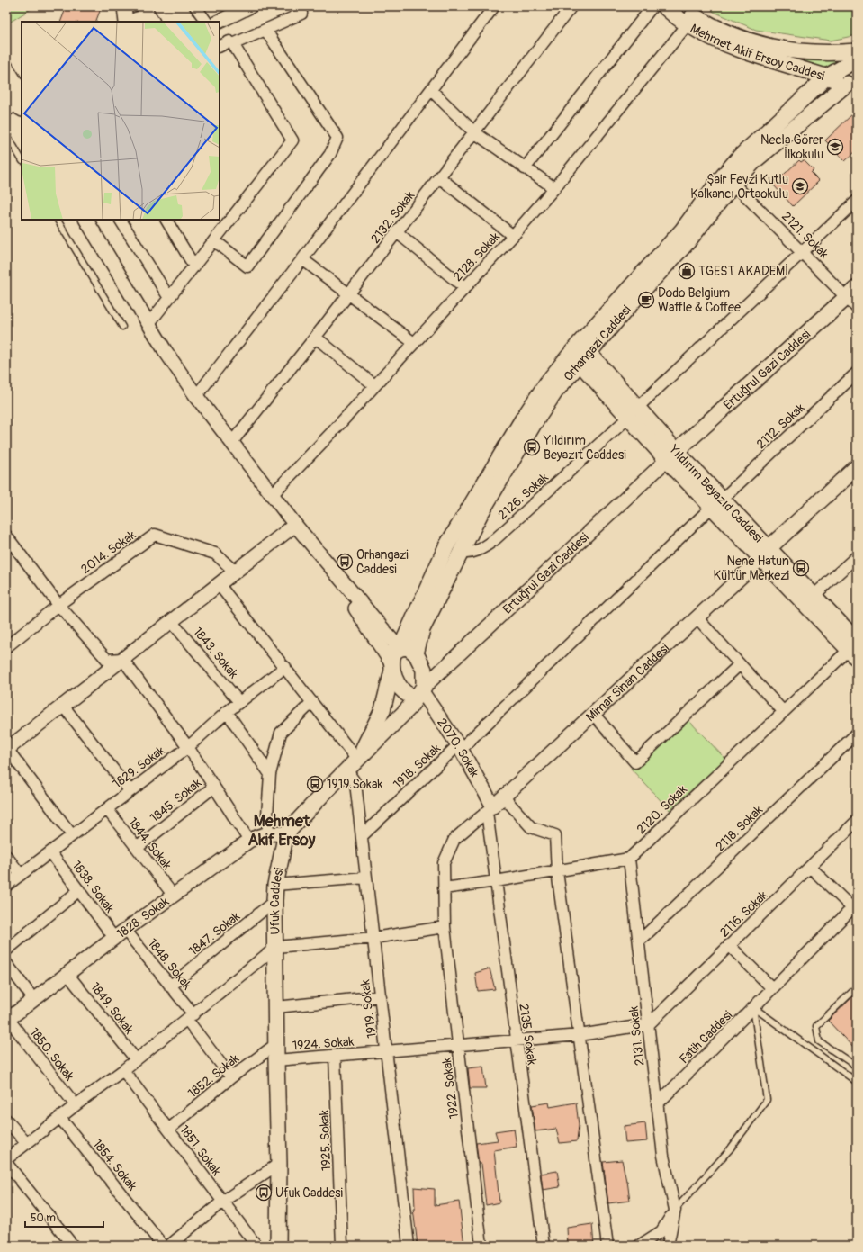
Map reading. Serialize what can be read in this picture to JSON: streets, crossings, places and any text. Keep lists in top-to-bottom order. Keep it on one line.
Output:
{"streets":{"main road":["Mehmet Akif Ersoy Caddesi","Orhangazi Caddesi","Ertuğrul Gazi Caddesi","Yıldırım Beyazıd Caddesi","Mimar Sinan Caddesi","Ufuk Caddesi"],"street":["2132. Sokak","2121. Sokak","2128. Sokak","2112. Sokak","2126. Sokak","2014. Sokak","1843. Sokak","2070. Sokak","1918. Sokak","1829. Sokak","1845. Sokak","2120. Sokak","2118. Sokak","1844. Sokak","1838. Sokak","2116. Sokak","1828. Sokak","1847. Sokak","1848. Sokak","1849. Sokak","1919. Sokak","2135. Sokak","2131. Sokak","Fatih Caddesi","1924. Sokak","1850. Sokak","1852. Sokak","1922. Sokak","1925. Sokak","1851. Sokak","1854. Sokak"]},"crossings":[["Mehmet Akif Ersoy Caddesi","2128. Sokak"],["Mehmet Akif Ersoy Caddesi","Orhangazi Caddesi"],["2121. Sokak","Orhangazi Caddesi"],["2121. Sokak","Ertuğrul Gazi Caddesi"],["2121. Sokak","2126. Sokak"],["Orhangazi Caddesi","Ertuğrul Gazi Caddesi"],["Orhangazi Caddesi","Yıldırım Beyazıd Caddesi"],["Orhangazi Caddesi","2126. Sokak"],["Orhangazi Caddesi","2070. Sokak"],["Ertuğrul Gazi Caddesi","Yıldırım Beyazıd Caddesi"],["Ertuğrul Gazi Caddesi","2070. Sokak"],["2112. Sokak","Yıldırım Beyazıd Caddesi"],["2112. Sokak","2070. Sokak"],["2112. Sokak","1918. Sokak"],["Yıldırım Beyazıd Caddesi","2126. Sokak"],["Yıldırım Beyazıd Caddesi","Mimar Sinan Caddesi"],["Yıldırım Beyazıd Caddesi","2120. Sokak"],["1843. Sokak","1829. Sokak"],["Mimar Sinan Caddesi","2070. Sokak"],["Mimar Sinan Caddesi","2135. Sokak"],["Mimar Sinan Caddesi","1922. Sokak"],["2070. Sokak","1918. Sokak"],["2070. Sokak","2135. Sokak"],["2070. Sokak","1922. Sokak"],["1918. Sokak","1919. Sokak"],["1829. Sokak","1844. Sokak"],["1829. Sokak","1838. Sokak"],["1845. Sokak","1844. Sokak"],["2120. Sokak","2131. Sokak"],["2118. Sokak","2131. Sokak"],["1844. Sokak","1828. Sokak"],["1838. Sokak","1828. Sokak"],["1838. Sokak","1848. Sokak"],["Ufuk Caddesi","1828. Sokak"],["Ufuk Caddesi","1847. Sokak"],["Ufuk Caddesi","1924. Sokak"],["Ufuk Caddesi","1852. Sokak"],["2116. Sokak","2131. Sokak"],["2116. Sokak","1924. Sokak"],["1828. Sokak","1848. Sokak"],["1828. Sokak","1849. Sokak"],["1828. Sokak","1850. Sokak"],["1847. Sokak","1848. Sokak"],["1848. Sokak","1852. Sokak"],["1919. Sokak","1924. Sokak"],["2135. Sokak","1924. Sokak"],["2135. Sokak","1922. Sokak"],["2131. Sokak","Fatih Caddesi"],["2131. Sokak","1924. Sokak"],["1924. Sokak","1922. Sokak"],["1924. Sokak","1925. Sokak"],["1852. Sokak","1851. Sokak"]],"districts":["Mehmet Akif Ersoy"],"places":{"school or university":["Necla Görer İlkokulu","Şair Fevzi Kutlu Kalkancı Ortaokulu"],"shop":["TGEST AKADEMİ"],"cafe":["Dodo Belgium Waffle & Coffee"],"bus stop":["Yıldırım Beyazıt Caddesi","Orhangazi Caddesi","Nene Hatun Kültür Merkezi","1919.Sokak","Ufuk Caddesi"]},"scale_bar":"50 m"}
